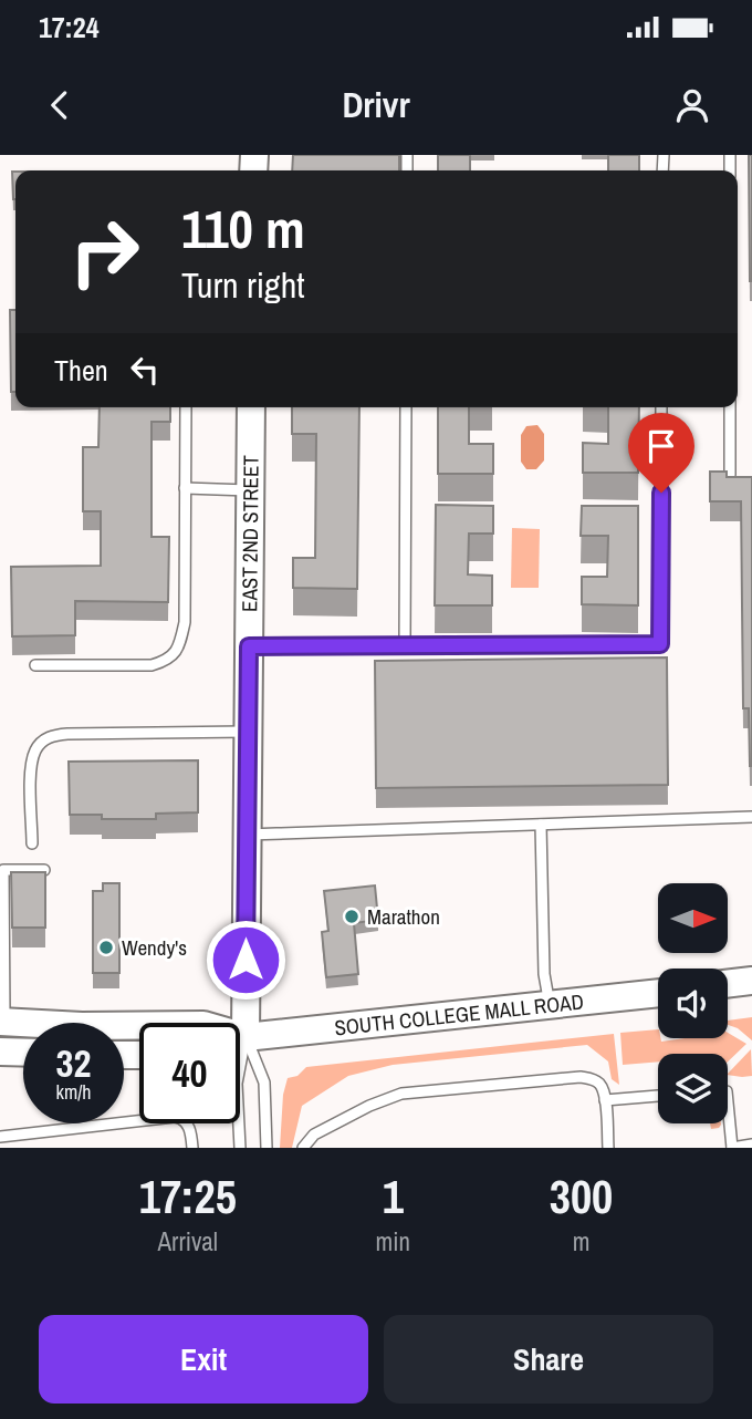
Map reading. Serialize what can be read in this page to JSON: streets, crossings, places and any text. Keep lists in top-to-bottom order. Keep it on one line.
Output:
{"streets":{"main road":["EAST 2ND STREET","SOUTH COLLEGE MALL ROAD"]},"places":["Marathon","Wendy's"],"north":"right","page":{"status":"17:24","header":"Drivr","turn":["110 m","Turn right"],"then":"Then","speed":"32 km/h","limit":"40","eta":["17:25","Arrival","1","min","300","m"],"buttons":["Exit","Share"]}}
